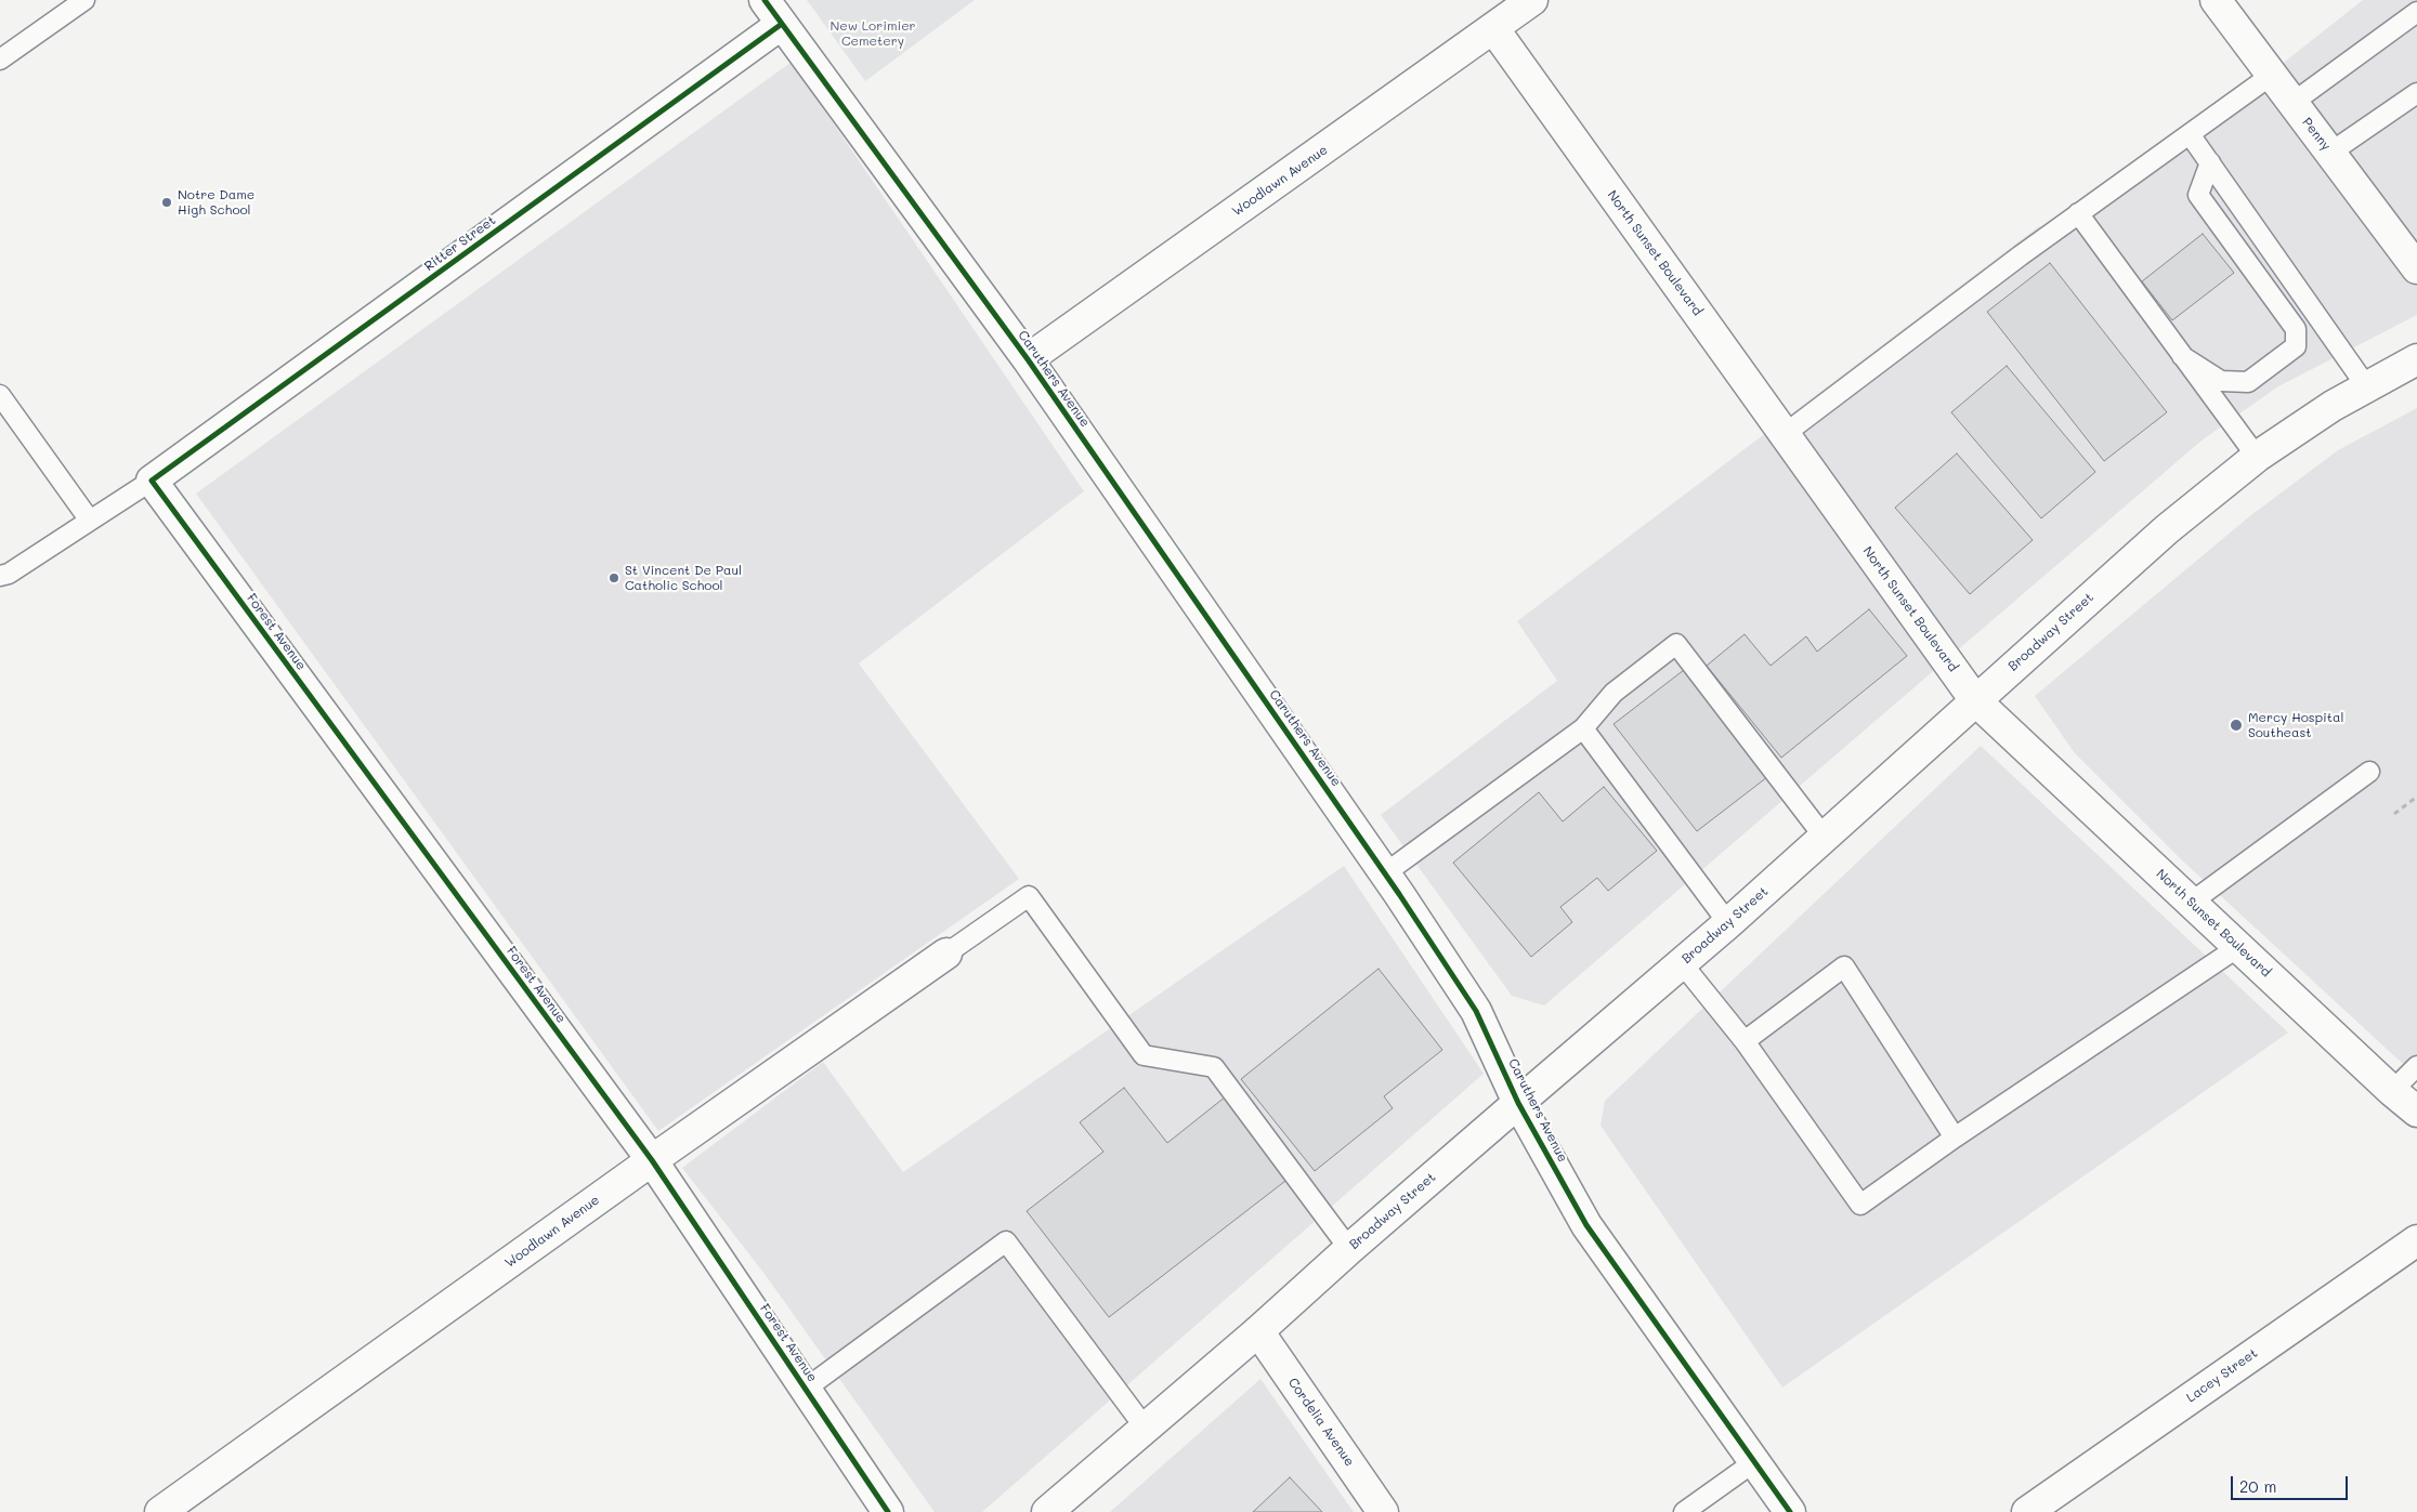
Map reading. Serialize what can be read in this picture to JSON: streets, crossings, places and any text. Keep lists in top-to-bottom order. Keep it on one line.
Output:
{"streets":{"street":["Penny","Woodlawn Avenue","Ritter Street","North Sunset Boulevard","Caruthers Avenue","Forest Avenue","Broadway Street","Lacey Street","Cordelia Avenue"]},"crossings":[["Woodlawn Avenue","North Sunset Boulevard"],["Woodlawn Avenue","Caruthers Avenue"],["Woodlawn Avenue","Forest Avenue"],["Ritter Street","Caruthers Avenue"],["Ritter Street","Forest Avenue"],["North Sunset Boulevard","Broadway Street"],["Caruthers Avenue","Broadway Street"],["Broadway Street","Cordelia Avenue"]],"parks":["New Lorimier Cemetery"],"places":["Notre Dame High School","St Vincent De Paul Catholic School","Mercy Hospital Southeast"],"scale_bar":"20 m"}
